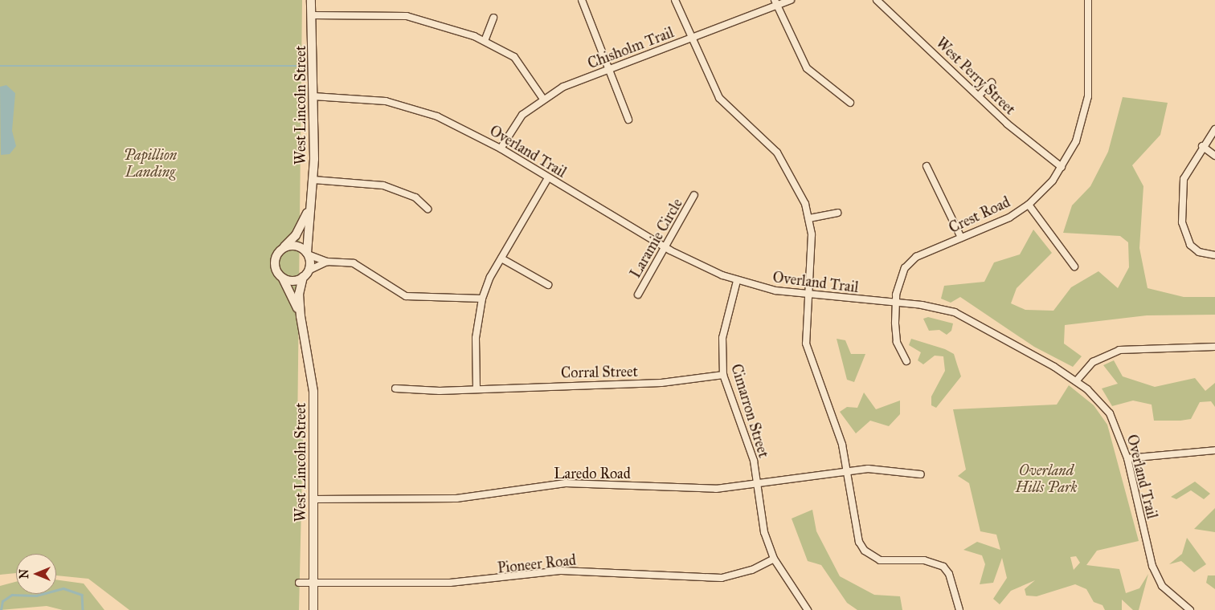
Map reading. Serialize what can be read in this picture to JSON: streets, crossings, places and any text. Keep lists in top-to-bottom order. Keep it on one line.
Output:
{"streets":{"street":["Chisholm Trail","West Perry Street","West Lincoln Street","Overland Trail","Crest Road","Laramie Circle","Corral Street","Cimarron Street","Laredo Road","Pioneer Road"]},"crossings":[["Chisholm Trail","Overland Trail"],["West Perry Street","Crest Road"],["West Lincoln Street","Overland Trail"],["West Lincoln Street","Laredo Road"],["West Lincoln Street","Pioneer Road"],["Overland Trail","Crest Road"],["Overland Trail","Laramie Circle"],["Overland Trail","Cimarron Street"],["Corral Street","Cimarron Street"],["Cimarron Street","Laredo Road"],["Cimarron Street","Pioneer Road"]],"parks":["Papillion Landing","Overland Hills Park"],"north":"left"}
